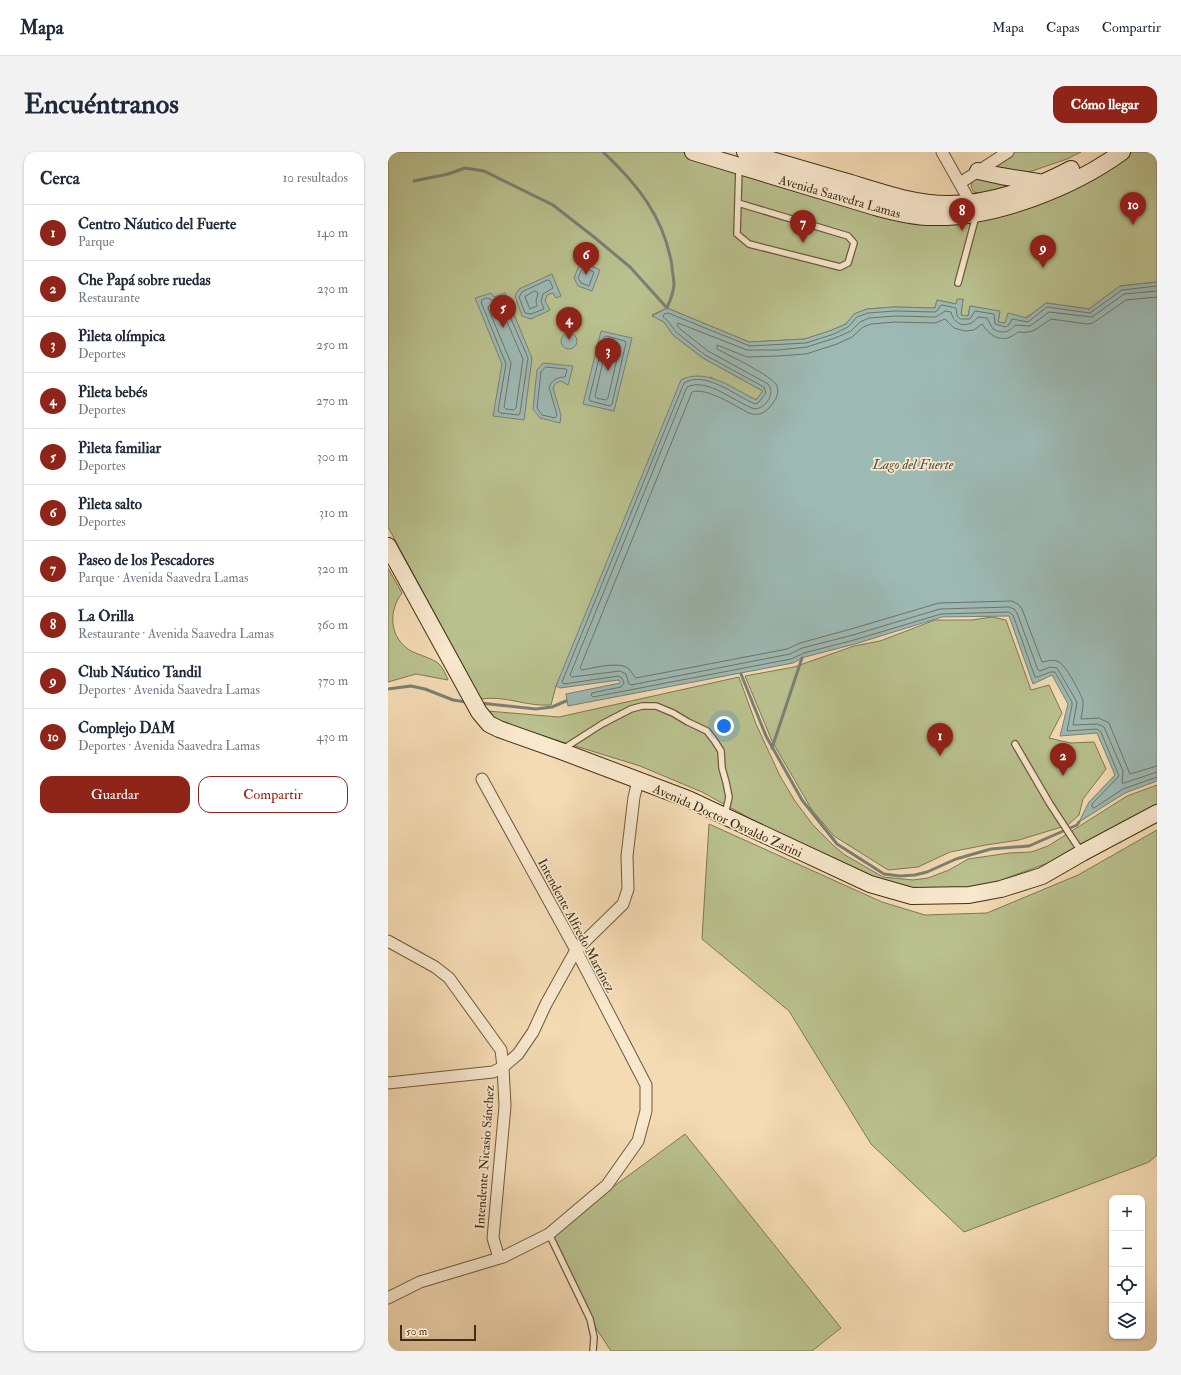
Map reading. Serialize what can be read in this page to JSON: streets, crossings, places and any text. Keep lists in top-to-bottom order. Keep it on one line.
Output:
{"streets":{"main road":["Avenida Saavedra Lamas","Avenida Doctor Osvaldo Zarini"],"street":["Intendente Alfredo Martínez","Intendente Nicasio Sánchez"]},"water":["Lago del Fuerte"],"scale_bar":"50 m","page":{"header":"Mapa","nav":["Mapa","Capas","Compartir"],"buttons":["Cómo llegar",["Guardar","Compartir"]],"title":"Encuéntranos","heading":["Cerca","10 resultados"],"pins":["10","8","7","9","6","5","4","3","1","2"],"list":[{"mark":"1","name":"Centro Náutico del Fuerte","note":"Parque","value":"140 m"},{"mark":"2","name":"Che Papá sobre ruedas","note":"Restaurante","value":"230 m"},{"mark":"3","name":"Pileta olímpica","note":"Deportes","value":"250 m"},{"mark":"4","name":"Pileta bebés","note":"Deportes","value":"270 m"},{"mark":"5","name":"Pileta familiar","note":"Deportes","value":"300 m"},{"mark":"6","name":"Pileta salto","note":"Deportes","value":"310 m"},{"mark":"7","name":"Paseo de los Pescadores","note":"Parque · Avenida Saavedra Lamas","value":"320 m"},{"mark":"8","name":"La Orilla","note":"Restaurante · Avenida Saavedra Lamas","value":"360 m"},{"mark":"9","name":"Club Náutico Tandil","note":"Deportes · Avenida Saavedra Lamas","value":"370 m"},{"mark":"10","name":"Complejo DAM","note":"Deportes · Avenida Saavedra Lamas","value":"430 m"}],"map_buttons":["+","−"],"scale":"50 m"}}
